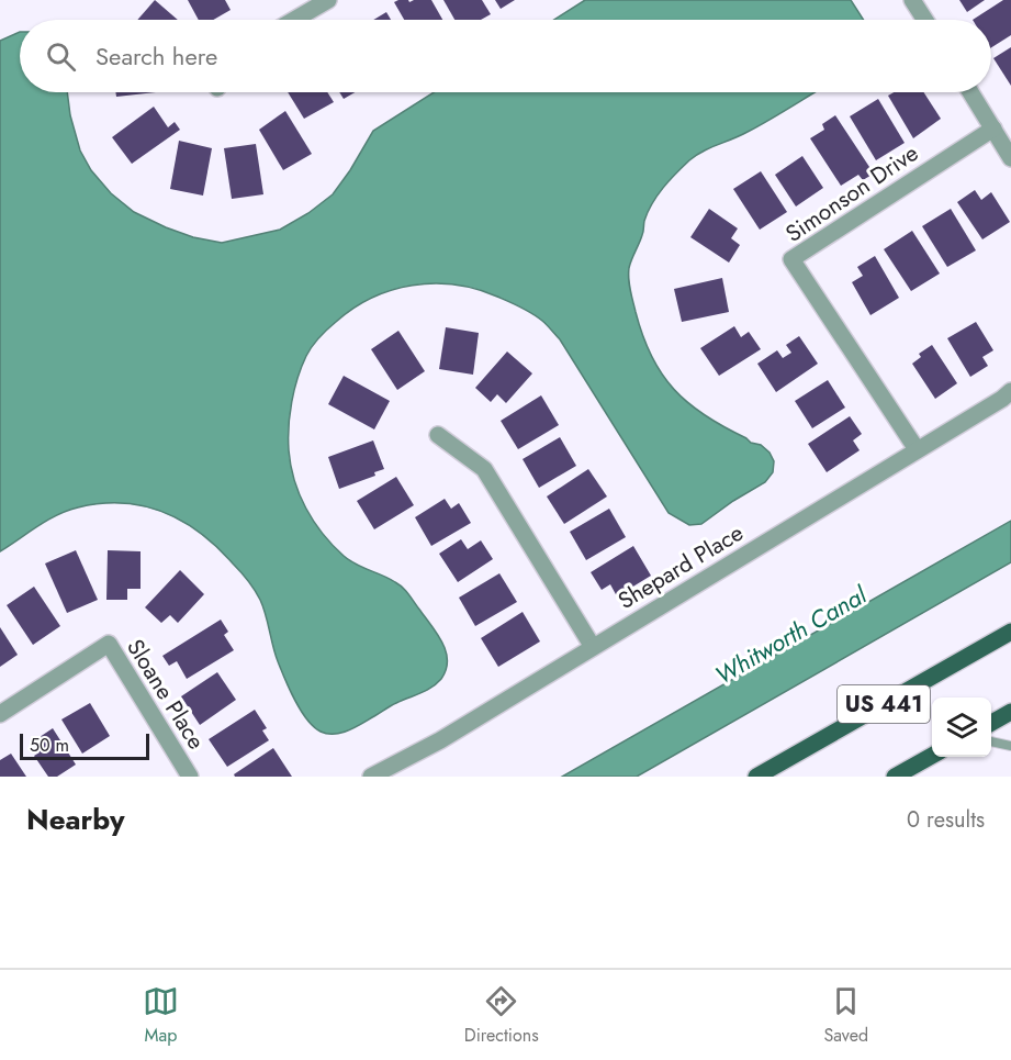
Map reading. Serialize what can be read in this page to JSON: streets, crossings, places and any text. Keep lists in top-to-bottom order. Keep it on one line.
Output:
{"streets":{"main road":["US 441"],"street":["Simonson Drive","Shepard Place","Sloane Place"]},"crossings":[["Simonson Drive","Shepard Place"]],"water":["Whitworth Canal"],"scale_bar":"50 m","page":{"search":"Search here","scale":"50 m","heading":["Nearby","0 results"],"nav":["Map","Directions","Saved"]}}
